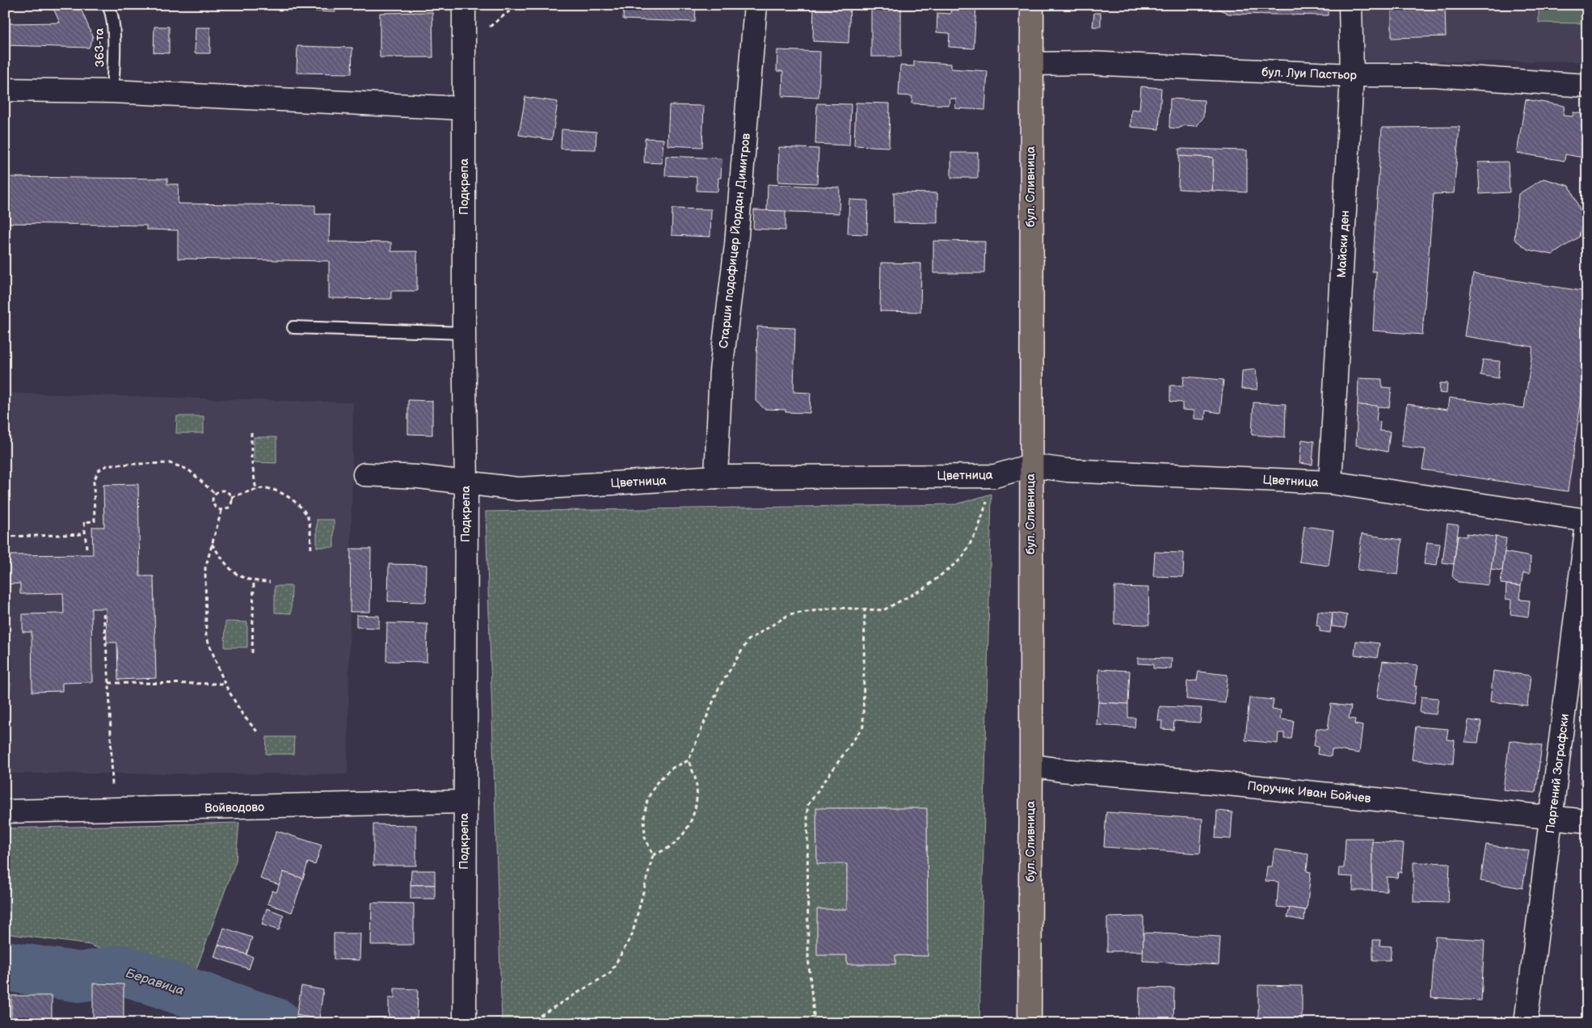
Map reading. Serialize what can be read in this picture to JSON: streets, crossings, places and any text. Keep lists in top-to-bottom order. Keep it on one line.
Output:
{"streets":{"main road":["бул. Сливница"],"street":["бул. Луи Пастьор","Подкрепа","Старши подофицер Йордан Димитров","Майски ден","Цветница","Партений Зографски","Поручик Иван Бойчев","Войводово"],"lane":["363-та"]},"crossings":[["бул. Луи Пастьор","бул. Сливница"],["бул. Луи Пастьор","Майски ден"],["Подкрепа","Цветница"],["Подкрепа","Войводово"],["бул. Сливница","Цветница"],["бул. Сливница","Поручик Иван Бойчев"],["Старши подофицер Йордан Димитров","Цветница"],["Майски ден","Цветница"],["Цветница","Партений Зографски"],["Партений Зографски","Поручик Иван Бойчев"]],"water":["Беравица"]}
